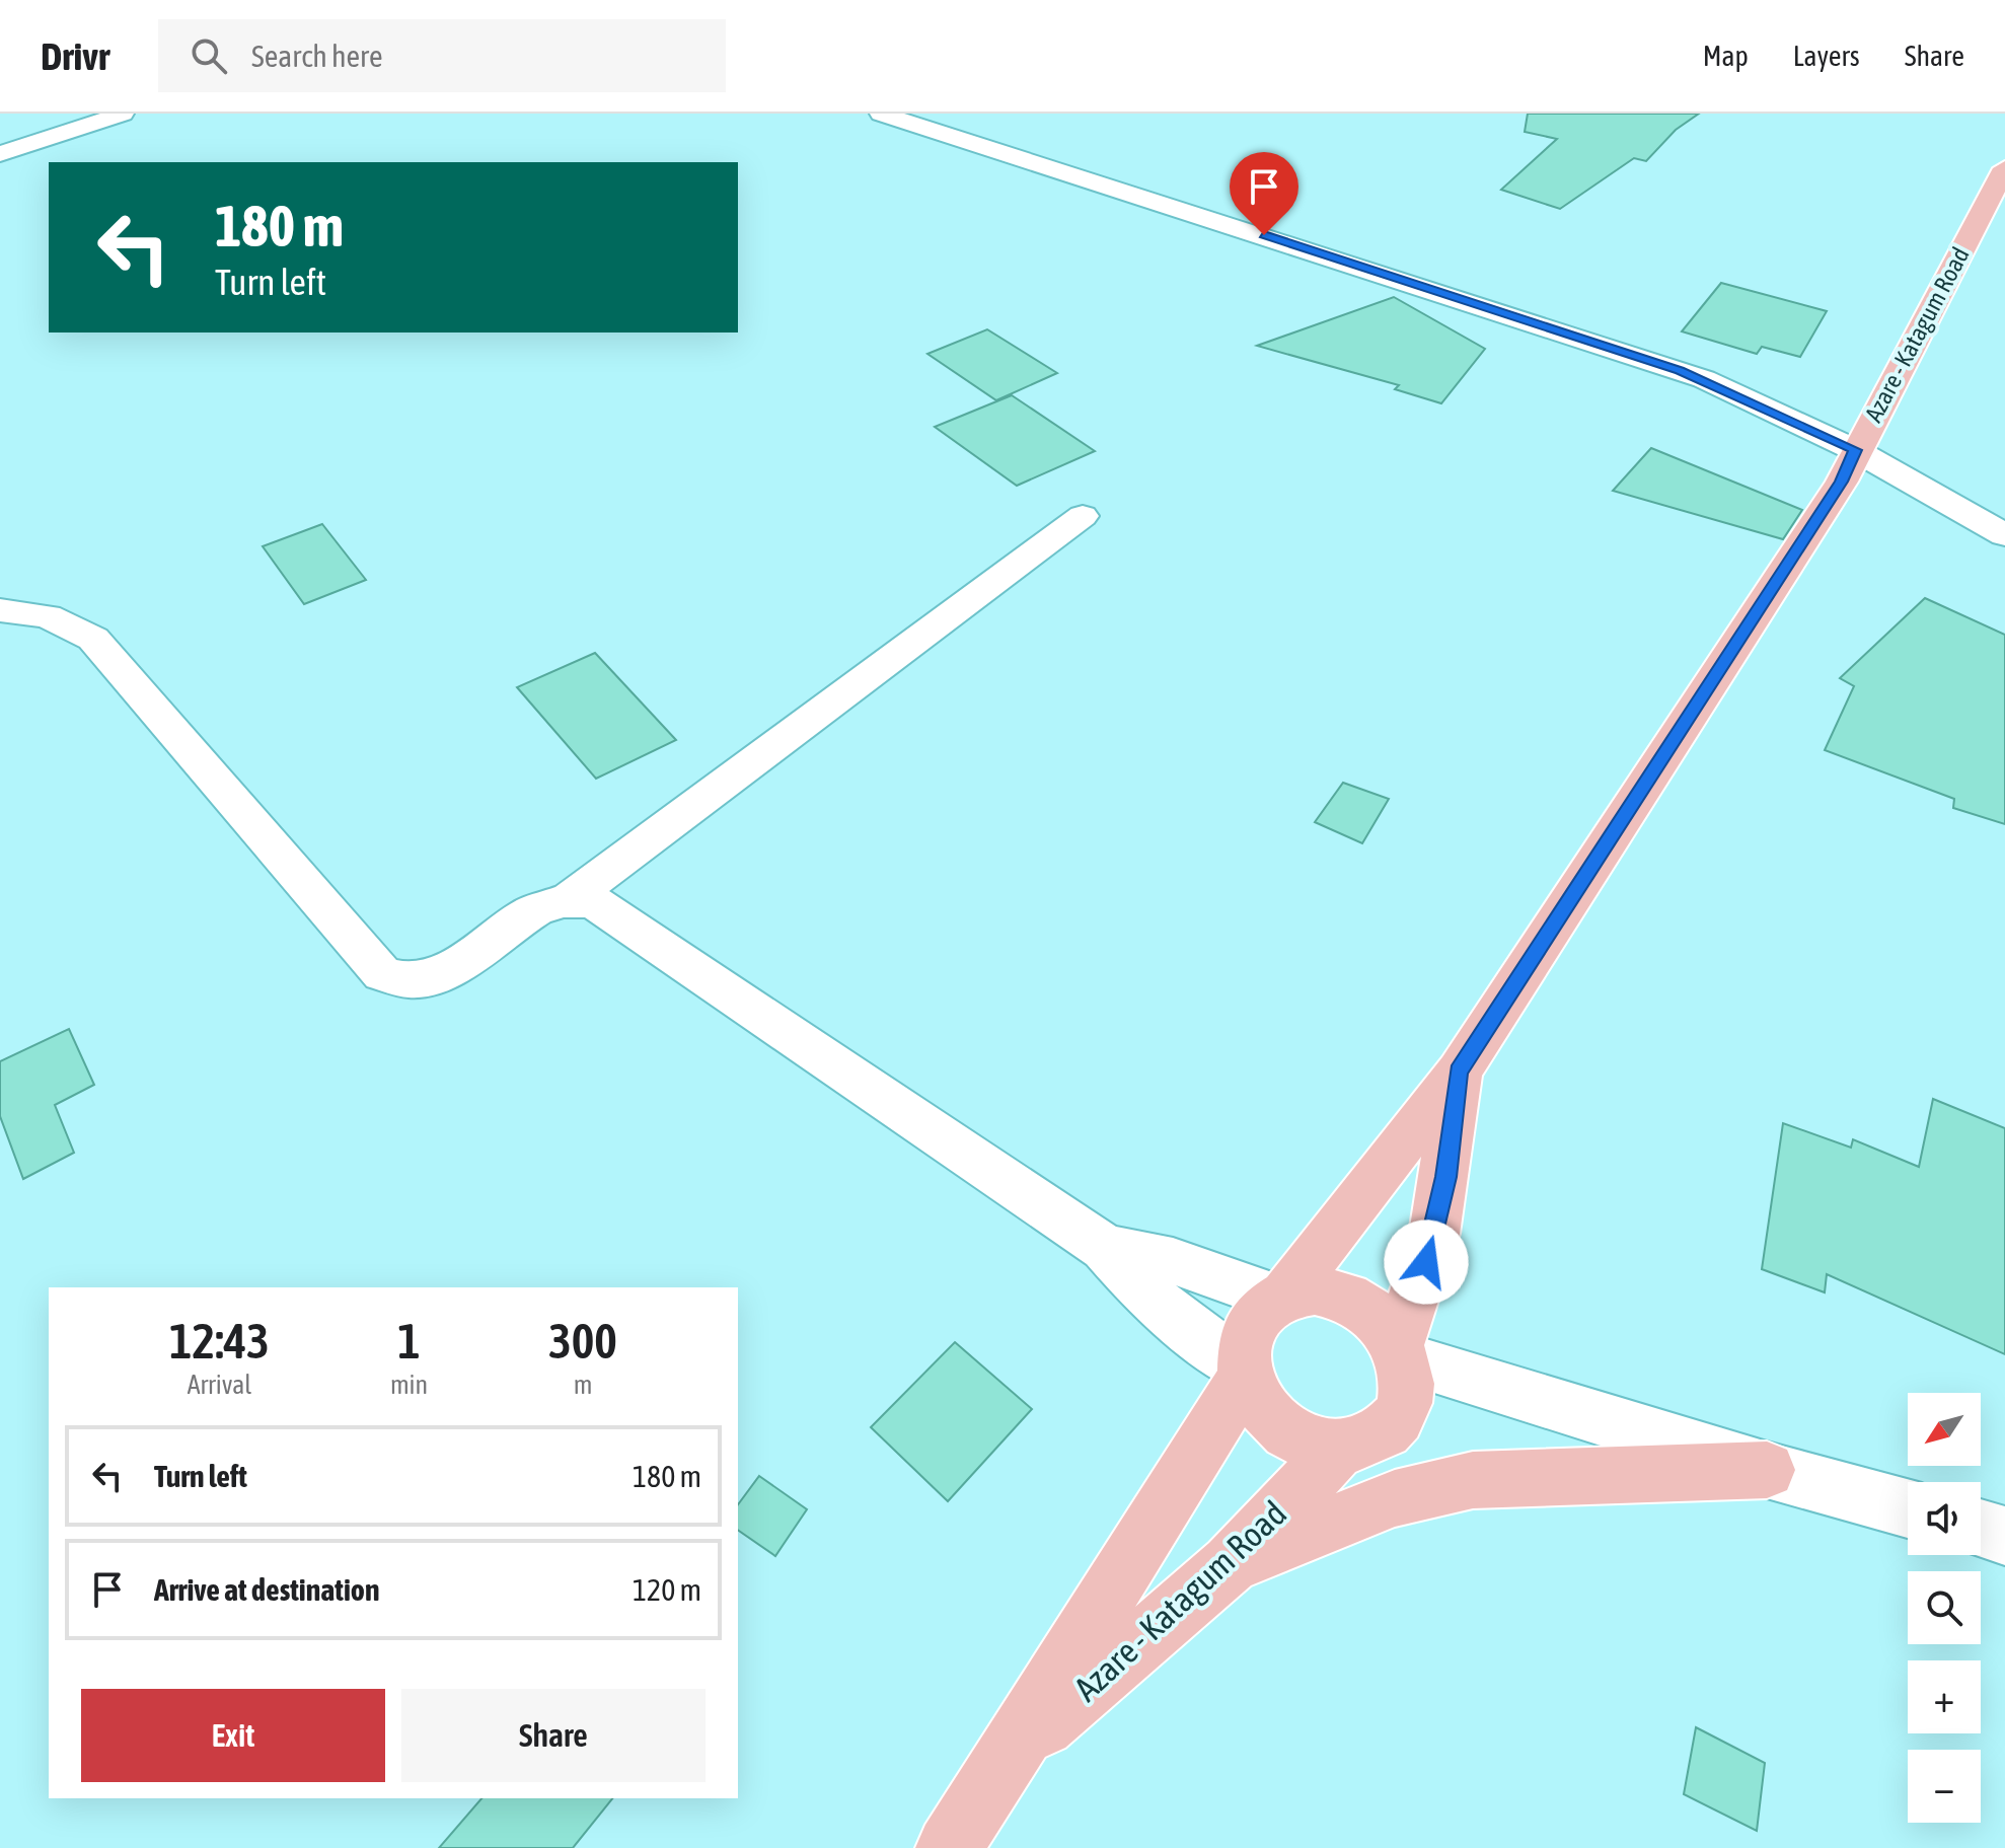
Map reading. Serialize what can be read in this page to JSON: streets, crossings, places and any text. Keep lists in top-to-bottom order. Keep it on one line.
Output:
{"streets":{"main road":["Azare - Katagum Road"]},"north":"bottom left","page":{"header":"Drivr","search":"Search here","nav":["Map","Layers","Share"],"turn":["180 m","Turn left"],"eta":["12:43","Arrival","1","min","300","m"],"map_buttons":["+","−"],"list":[{"name":"Turn left","value":"180 m"},{"name":"Arrive at destination","value":"120 m"}],"buttons":["Exit","Share"]}}
